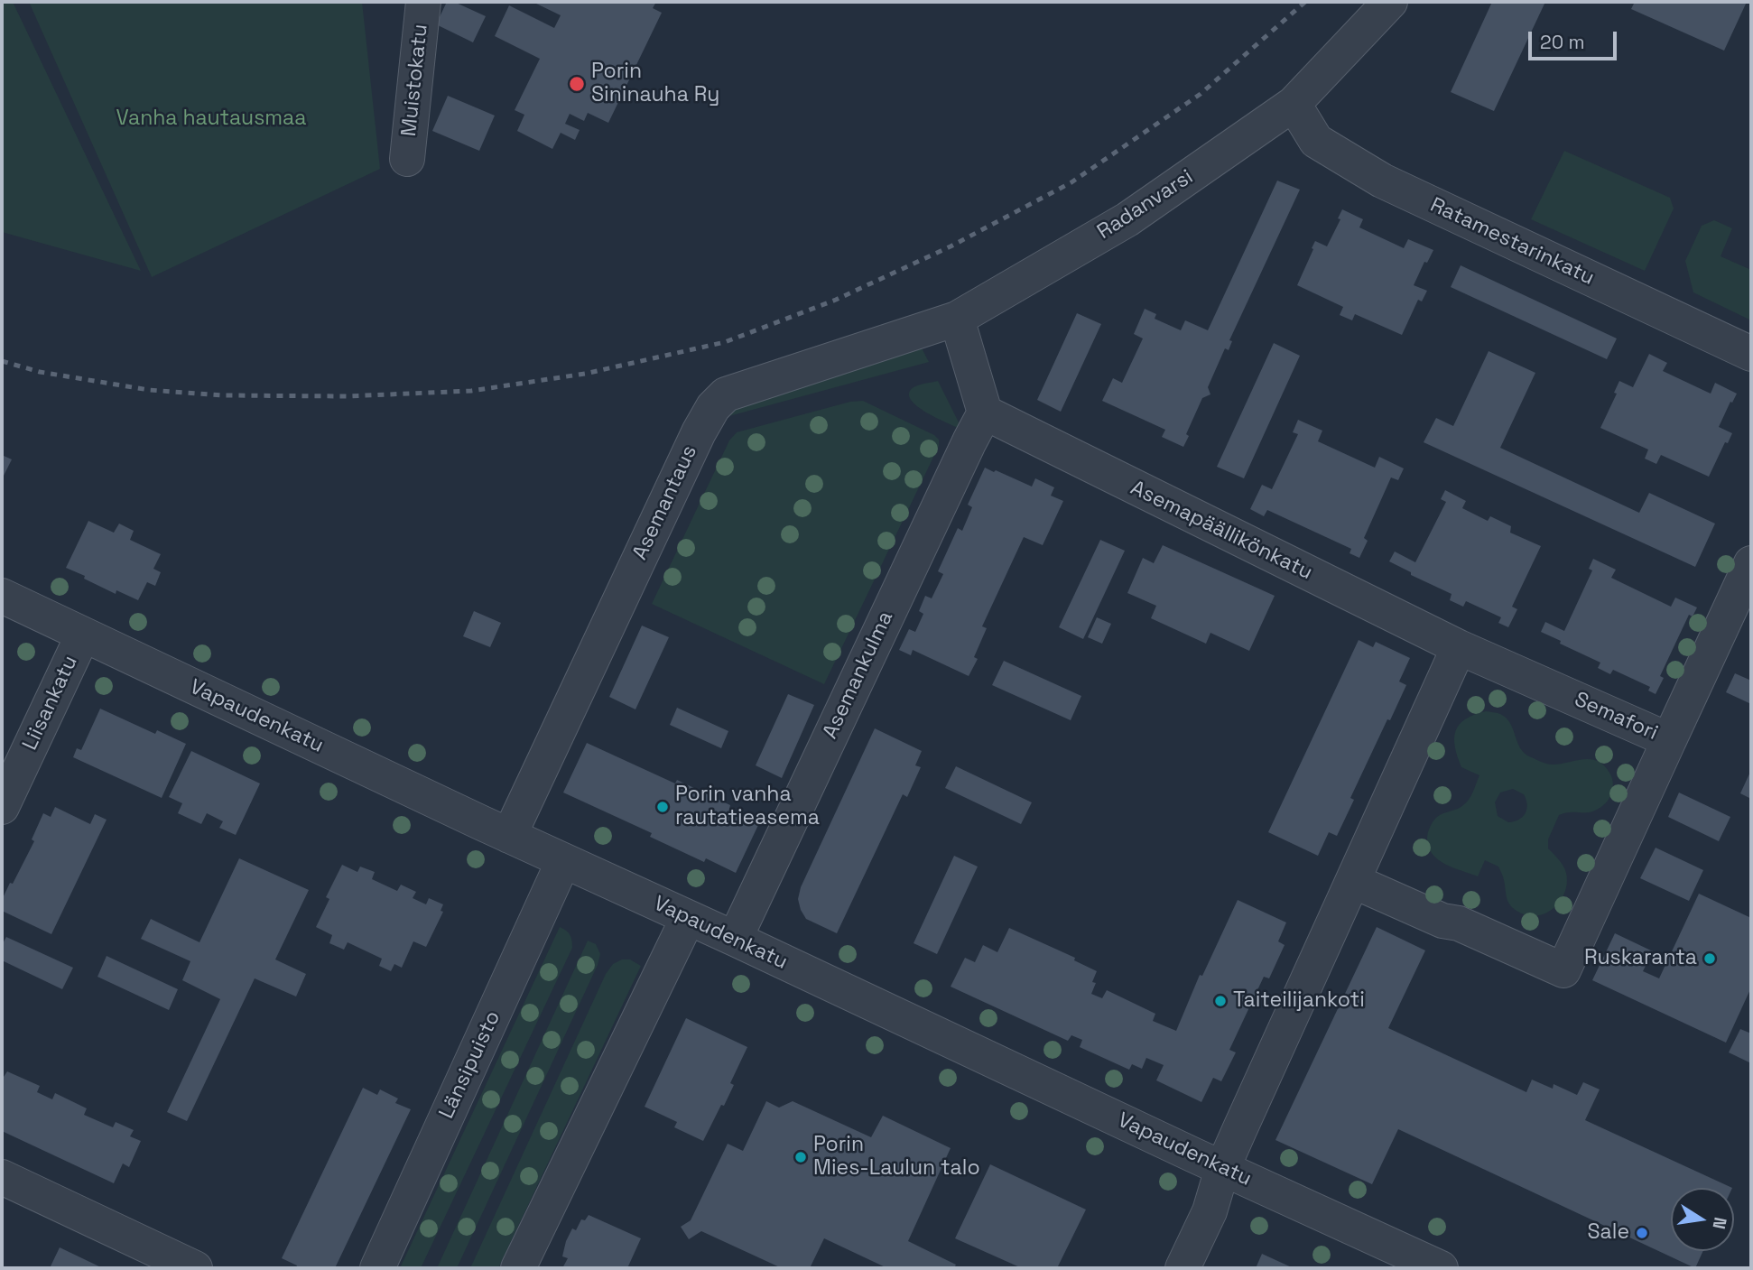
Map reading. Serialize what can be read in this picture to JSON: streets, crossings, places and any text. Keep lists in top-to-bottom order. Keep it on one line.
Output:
{"streets":{"street":["Muistokatu","Radanvarsi","Ratamestarinkatu","Asemantaus","Asemapäällikönkatu","Asemankulma","Liisankatu","Vapaudenkatu","Semafori","Länsipuisto"]},"crossings":[["Radanvarsi","Ratamestarinkatu"],["Radanvarsi","Asemantaus"],["Asemantaus","Vapaudenkatu"],["Asemapäällikönkatu","Asemankulma"],["Asemapäällikönkatu","Semafori"],["Asemankulma","Vapaudenkatu"],["Liisankatu","Vapaudenkatu"],["Vapaudenkatu","Länsipuisto"]],"parks":["Vanha hautausmaa"],"places":["Porin Sininauha Ry","Porin vanha rautatieasema","Ruskaranta","Taiteilijankoti","Porin Mies-Laulun talo","Sale"],"scale_bar":"20 m","north":"right"}
